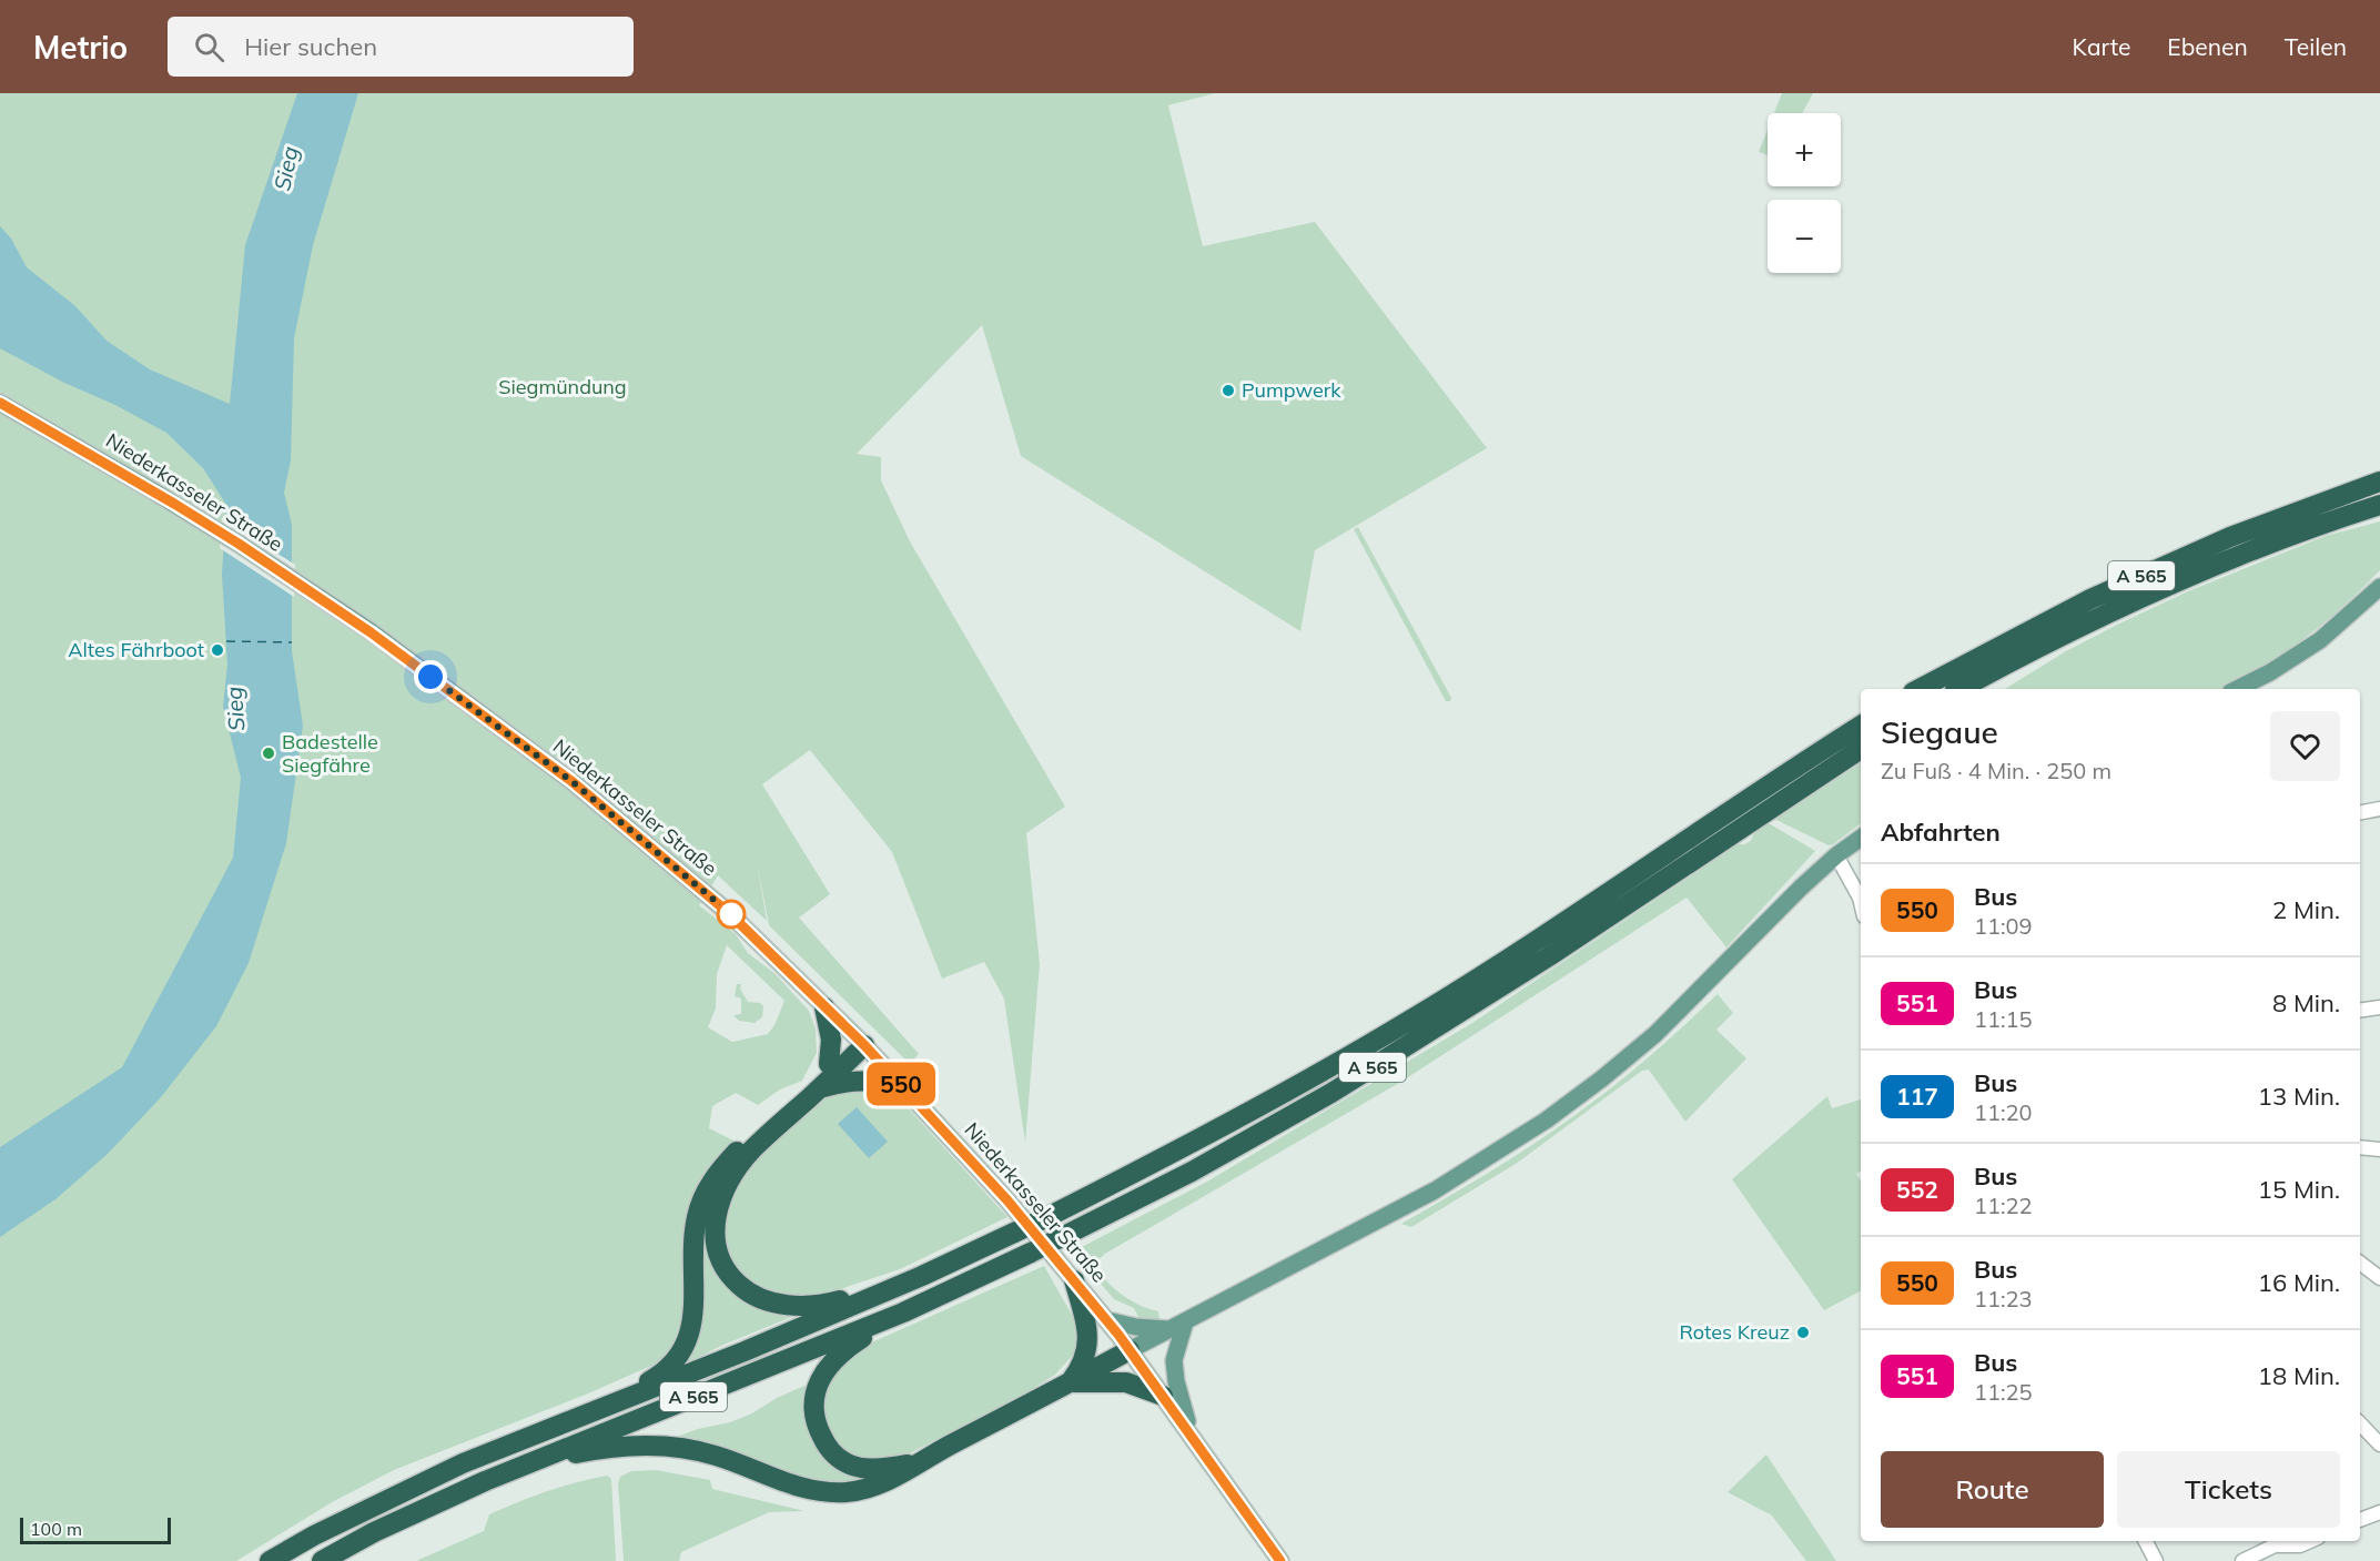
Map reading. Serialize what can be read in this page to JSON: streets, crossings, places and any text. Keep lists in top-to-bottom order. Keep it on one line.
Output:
{"streets":{"highway":["A 565"],"main road":["Niederkasseler Straße"]},"water":["Sieg"],"parks":["Siegmündung"],"places":["Pumpwerk","Altes Fährboot","Badestelle Siegfähre","Rotes Kreuz"],"lines":["bus line 550"],"scale_bar":"100 m","page":{"header":"Metrio","search":"Hier suchen","nav":["Karte","Ebenen","Teilen"],"on_map":"550","map_buttons":["+","−"],"heading":[["Siegaue","Zu Fuß · 4 Min. · 250 m"],"Abfahrten"],"list":[{"mark":"550","name":"Bus","note":"11:09","value":"2 Min."},{"mark":"551","name":"Bus","note":"11:15","value":"8 Min."},{"mark":"117","name":"Bus","note":"11:20","value":"13 Min."},{"mark":"552","name":"Bus","note":"11:22","value":"15 Min."},{"mark":"550","name":"Bus","note":"11:23","value":"16 Min."},{"mark":"551","name":"Bus","note":"11:25","value":"18 Min."}],"buttons":["Route","Tickets"],"scale":"100 m"}}
